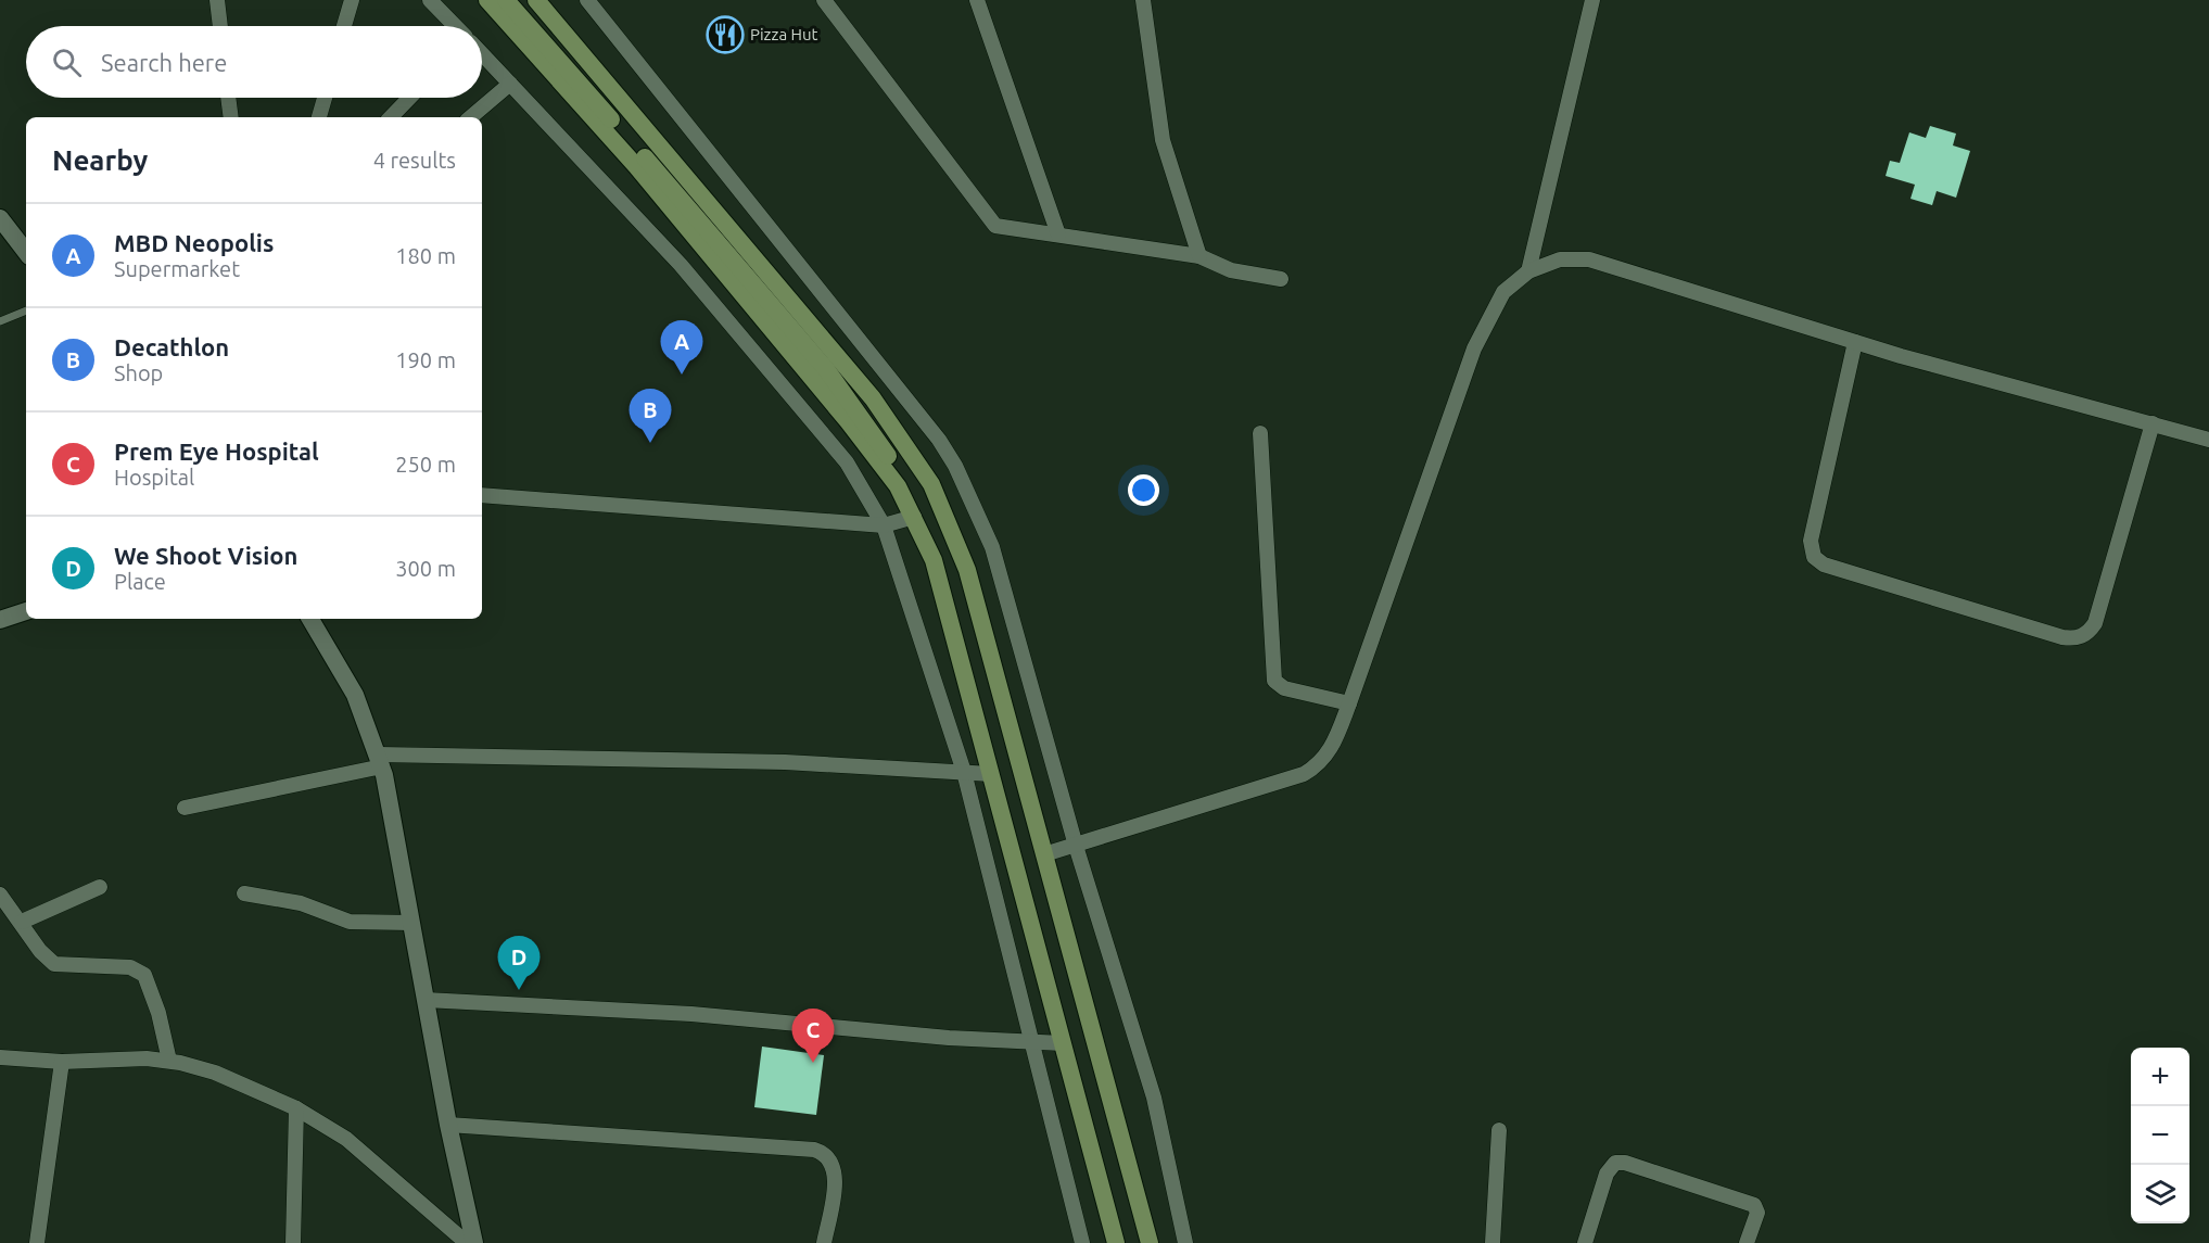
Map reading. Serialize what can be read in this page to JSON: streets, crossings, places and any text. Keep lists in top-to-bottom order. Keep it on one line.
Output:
{"places":{"restaurant":["Pizza Hut"]},"page":{"search":"Search here","heading":["Nearby","4 results"],"list":[{"mark":"A","name":"MBD Neopolis","note":"Supermarket","value":"180 m"},{"mark":"B","name":"Decathlon","note":"Shop","value":"190 m"},{"mark":"C","name":"Prem Eye Hospital","note":"Hospital","value":"250 m"},{"mark":"D","name":"We Shoot Vision","note":"Place","value":"300 m"}],"pins":["A","B","D","C"],"map_buttons":["+","−"]}}
